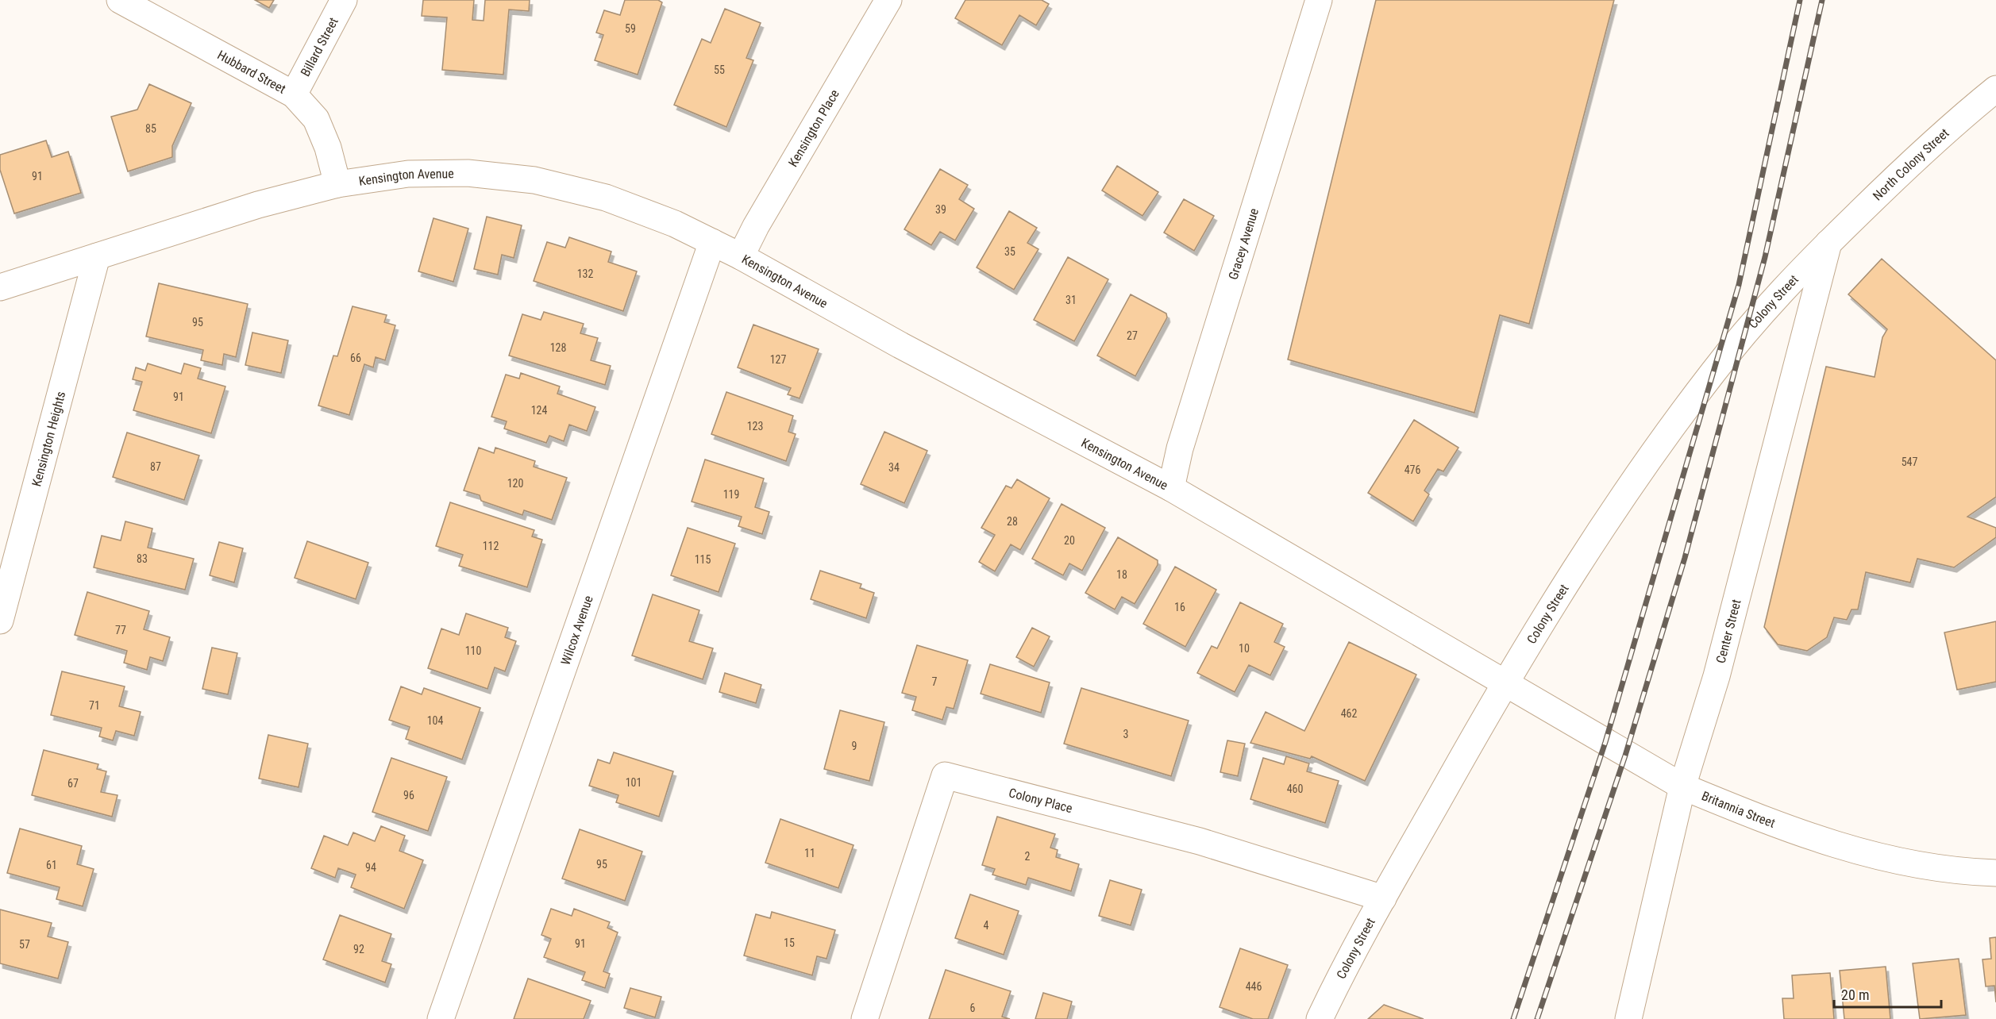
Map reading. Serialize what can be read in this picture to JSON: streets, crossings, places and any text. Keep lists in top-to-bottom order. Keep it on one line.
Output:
{"streets":{"street":["Billard Street","Hubbard Street","Kensington Place","North Colony Street","Kensington Avenue","Gracey Avenue","Colony Street","Kensington Heights","Wilcox Avenue","Center Street","Colony Place","Britannia Street"]},"crossings":[["Billard Street","Hubbard Street"],["Hubbard Street","Kensington Avenue"],["Kensington Place","Kensington Avenue"],["North Colony Street","Colony Street"],["North Colony Street","Center Street"],["Kensington Avenue","Gracey Avenue"],["Kensington Avenue","Colony Street"],["Kensington Avenue","Kensington Heights"],["Kensington Avenue","Wilcox Avenue"],["Kensington Avenue","Britannia Street"],["Colony Street","Center Street"],["Colony Street","Colony Place"],["Colony Street","Britannia Street"],["Center Street","Britannia Street"]],"house_numbers":["59","55","85","91","39","35","132","31","95","27","128","66","127","91","124","123","547","87","34","476","120","119","28","20","112","83","115","18","16","77","10","110","7","71","462","104","3","9","101","67","460","96","11","2","95","61","94","4","15","91","57","92","446","6"],"scale_bar":"20 m"}
